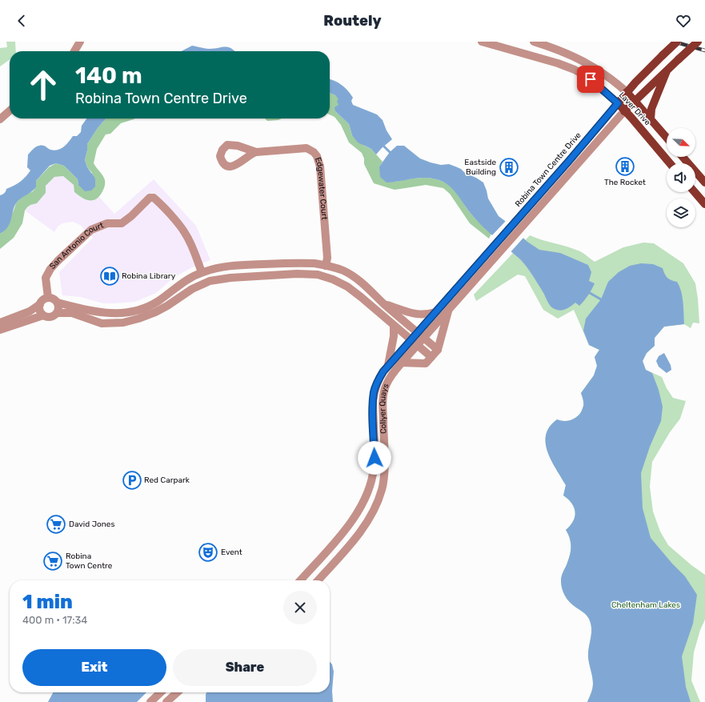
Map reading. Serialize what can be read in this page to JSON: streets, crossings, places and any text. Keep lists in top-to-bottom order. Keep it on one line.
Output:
{"streets":{"main road":["Laver Drive","Robina Town Centre Drive"],"street":["Edgewater Court","San Antonio Court","Collyer Quays"]},"crossings":[["Laver Drive","Robina Town Centre Drive"],["Robina Town Centre Drive","Collyer Quays"]],"parks":["Cheltenham Lakes"],"places":{"building":["The Rocket","Eastside Building"],"library":["Robina Library"],"parking":["Red Carpark"],"supermarket":["David Jones","Robina Town Centre"],"theatre":["Event"]},"north":"bottom right","page":{"header":"Routely","turn":["140 m","Robina Town Centre Drive"],"heading":["1 min","400 m · 17:34"],"buttons":["Exit","Share"]}}
